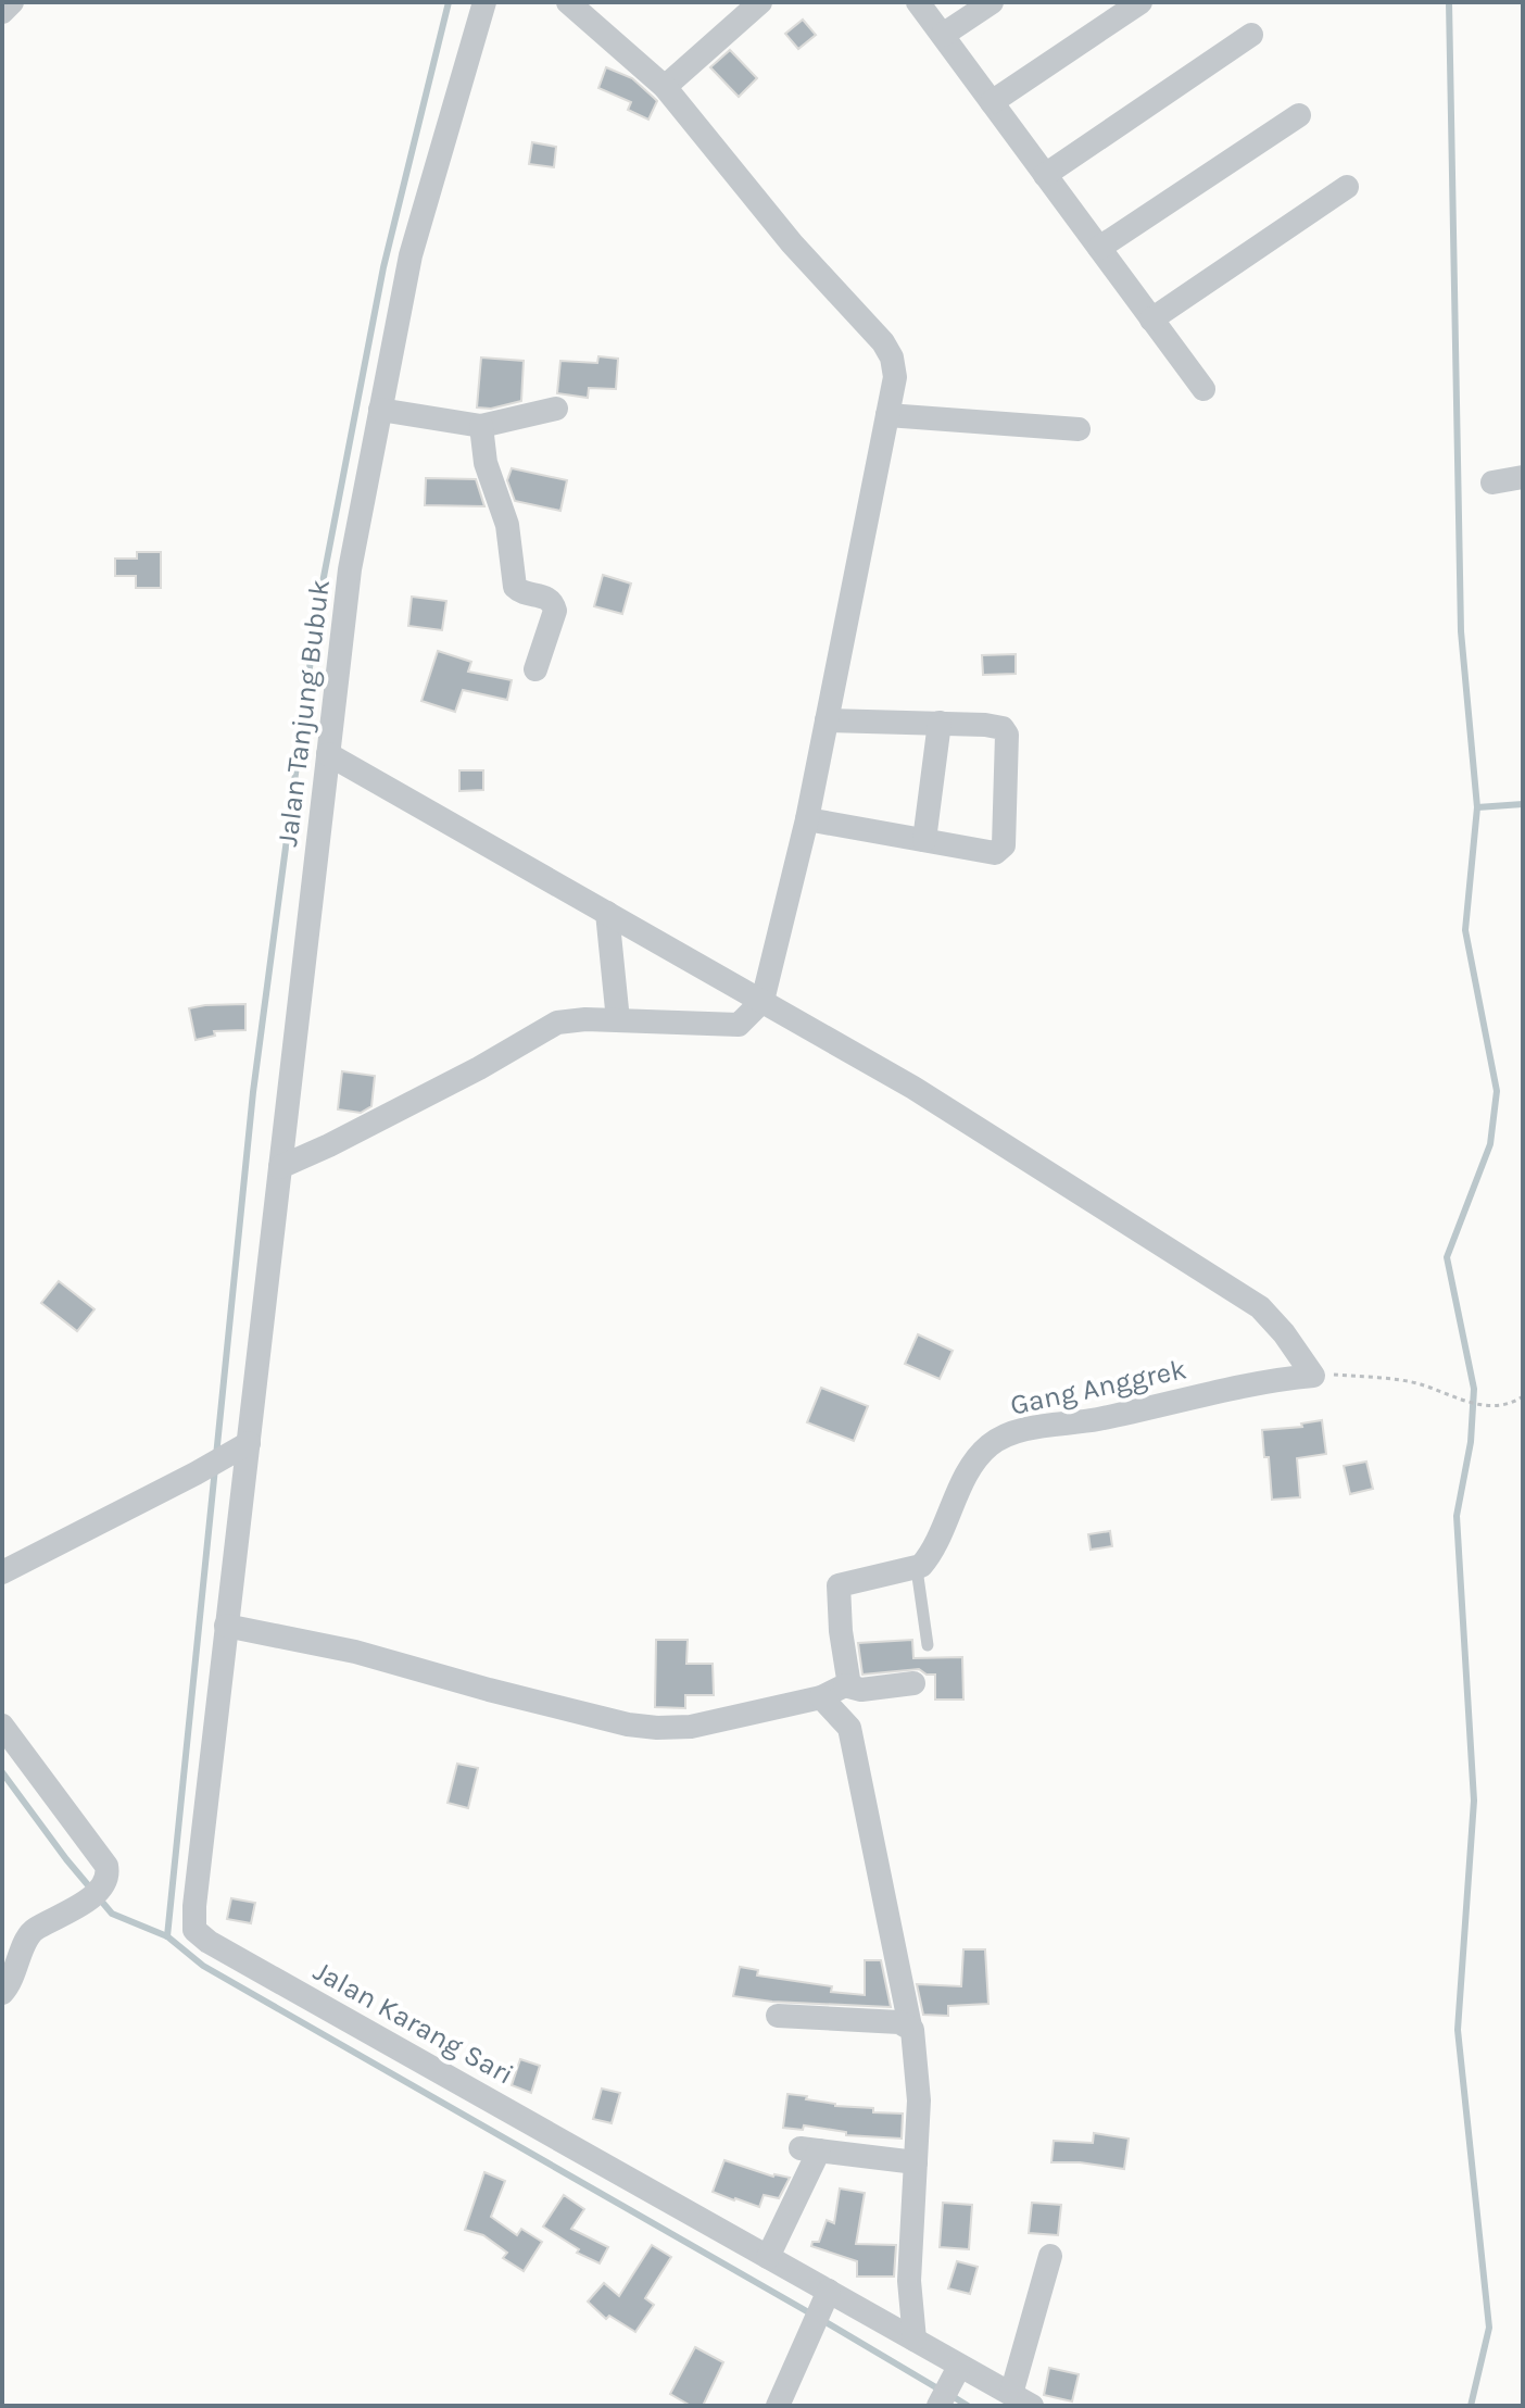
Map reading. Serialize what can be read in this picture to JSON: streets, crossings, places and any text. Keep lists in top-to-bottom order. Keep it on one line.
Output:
{"streets":{"street":["Jalan Tanjung Bubuk","Gang Anggrek","Jalan Karang Sari"]},"crossings":[["Jalan Tanjung Bubuk","Jalan Karang Sari"]]}
